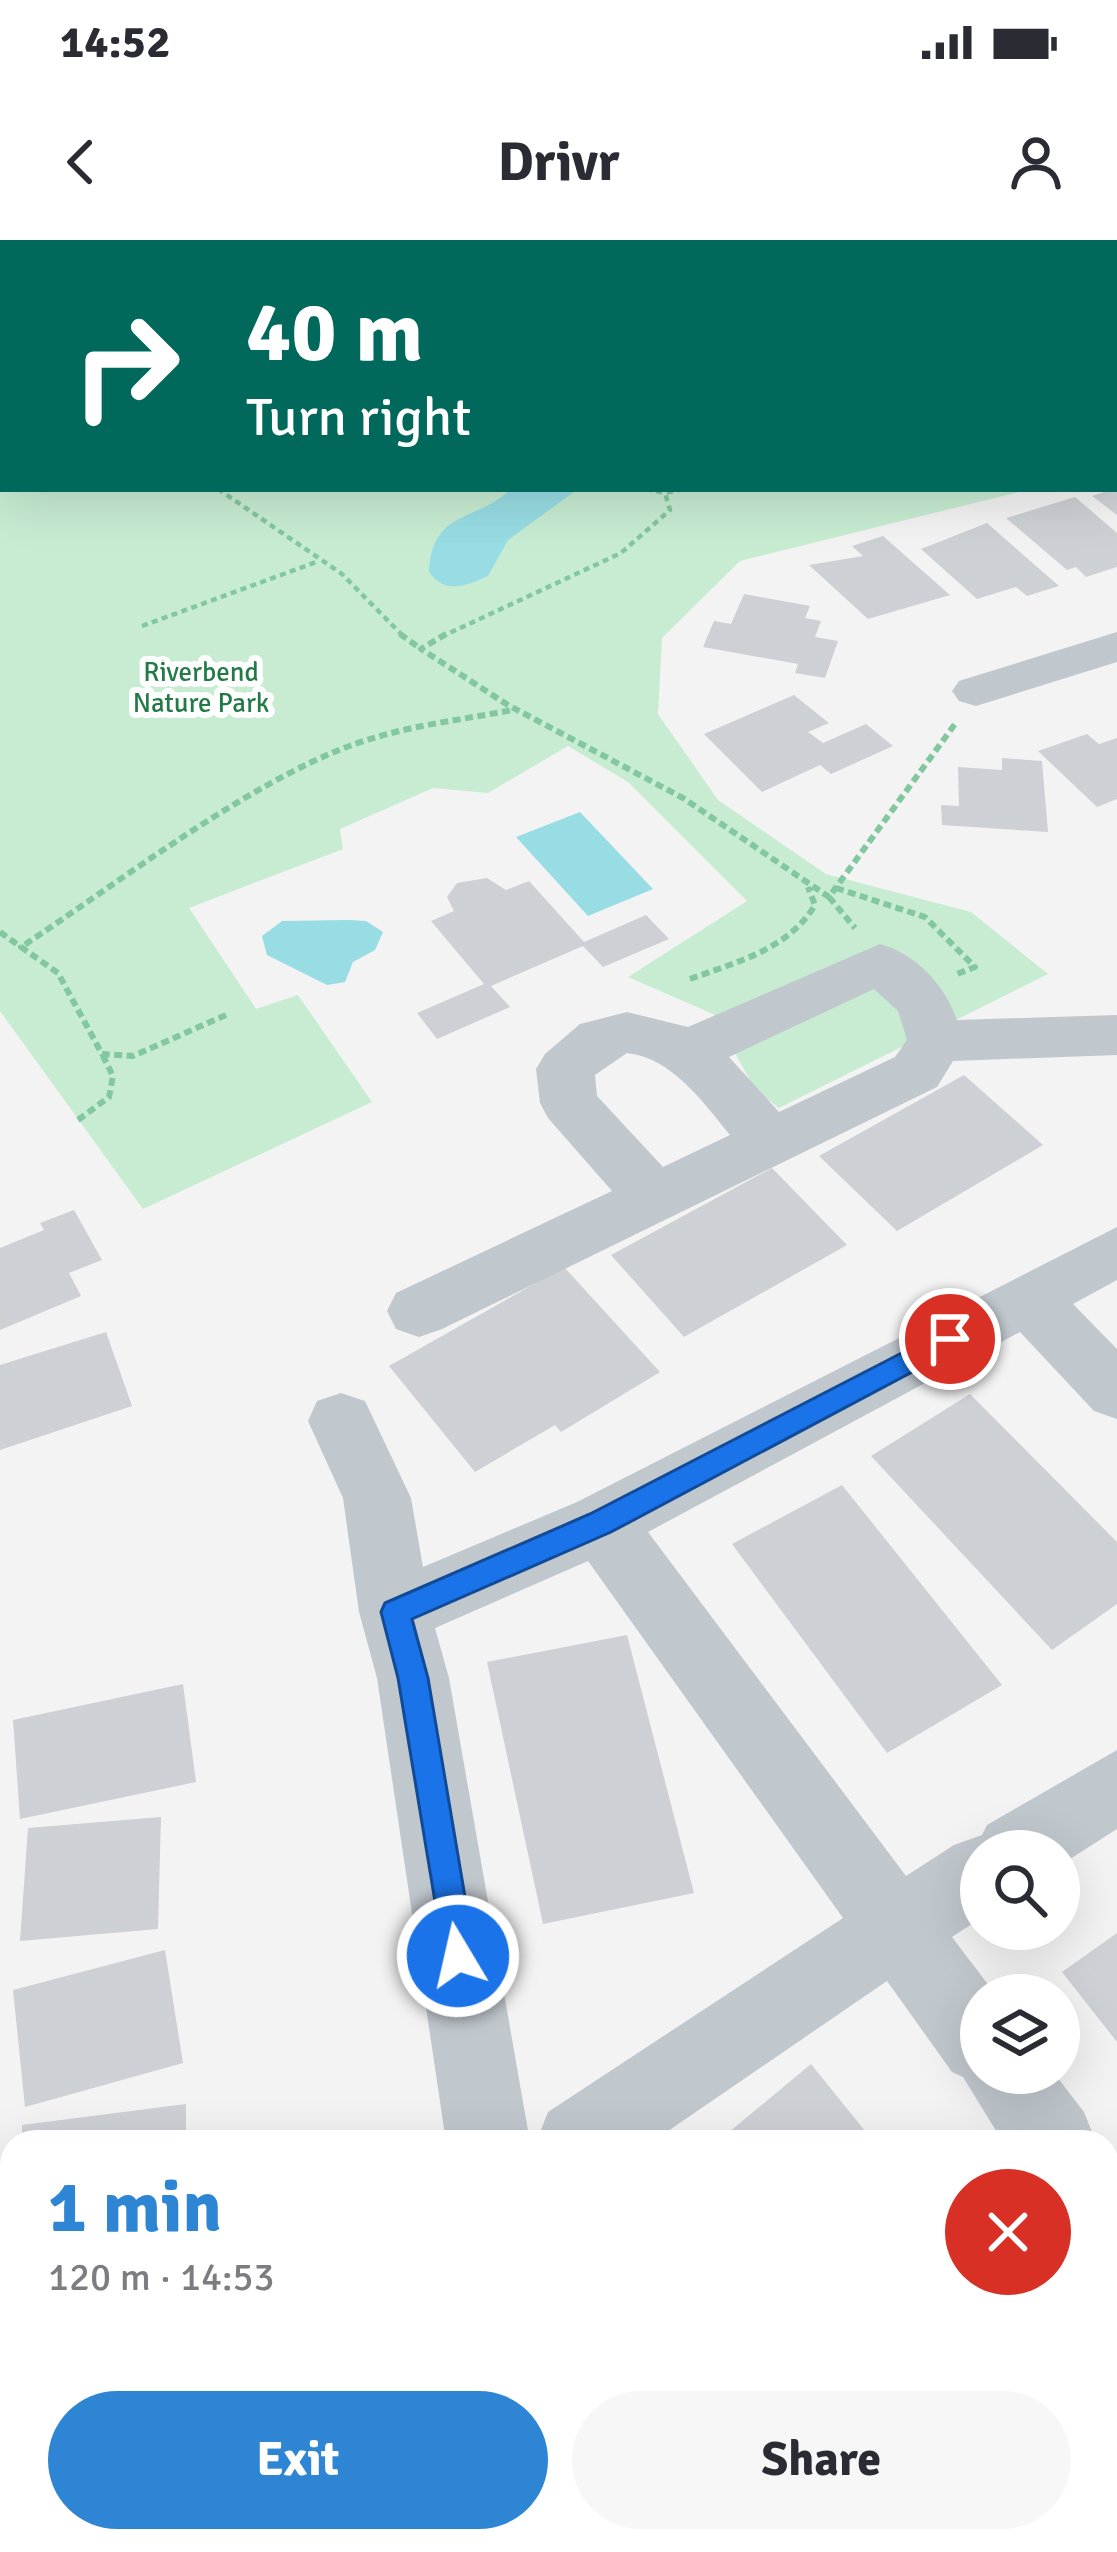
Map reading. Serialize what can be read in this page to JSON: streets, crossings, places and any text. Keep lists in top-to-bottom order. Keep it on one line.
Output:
{"parks":["Riverbend Nature Park"],"page":{"status":"14:52","header":"Drivr","turn":["40 m","Turn right"],"heading":["1 min","120 m · 14:53"],"buttons":["Exit","Share"]}}
